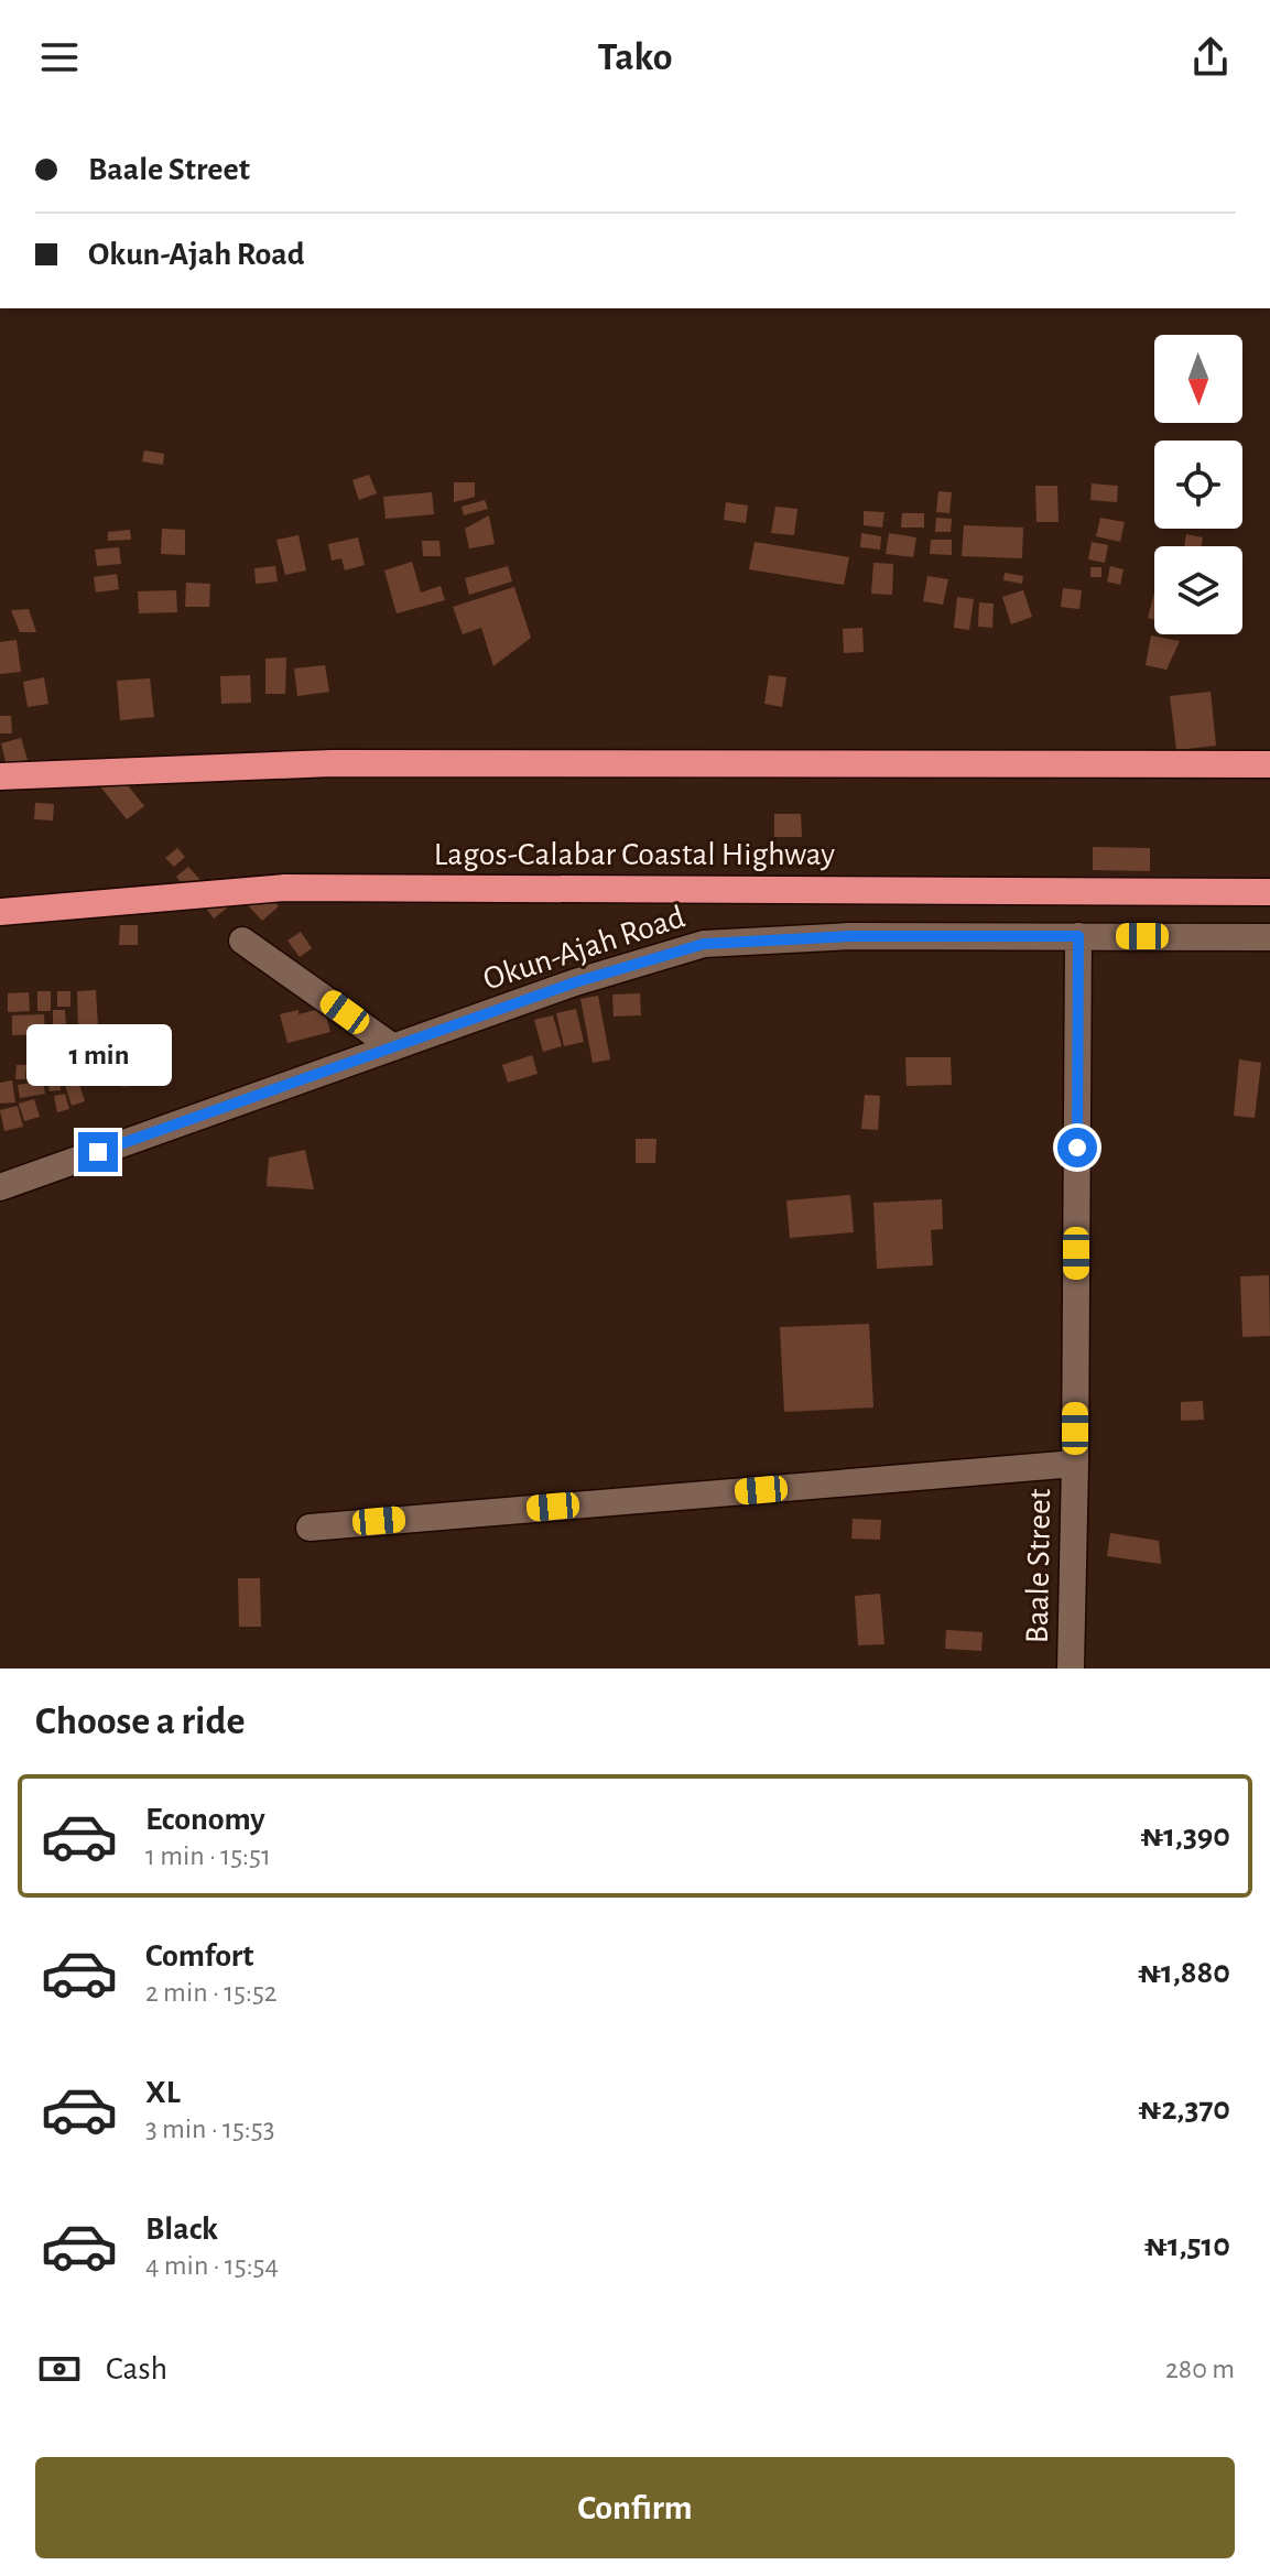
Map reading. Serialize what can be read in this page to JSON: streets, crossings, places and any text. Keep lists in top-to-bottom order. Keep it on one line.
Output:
{"streets":{"highway":["Lagos-Calabar Coastal Highway"],"street":["Okun-Ajah Road","Baale Street"]},"crossings":[["Okun-Ajah Road","Baale Street"]],"north":"bottom","page":{"header":"Tako","banner":["Baale Street","Okun-Ajah Road"],"bubble":"1 min","heading":"Choose a ride","list":[{"name":"Economy","note":"1 min · 15:51","value":"₦1,390"},{"name":"Comfort","note":"2 min · 15:52","value":"₦1,880"},{"name":"XL","note":"3 min · 15:53","value":"₦2,370"},{"name":"Black","note":"4 min · 15:54","value":"₦1,510"}],"pay":["Cash","280 m"],"buttons":"Confirm"}}
